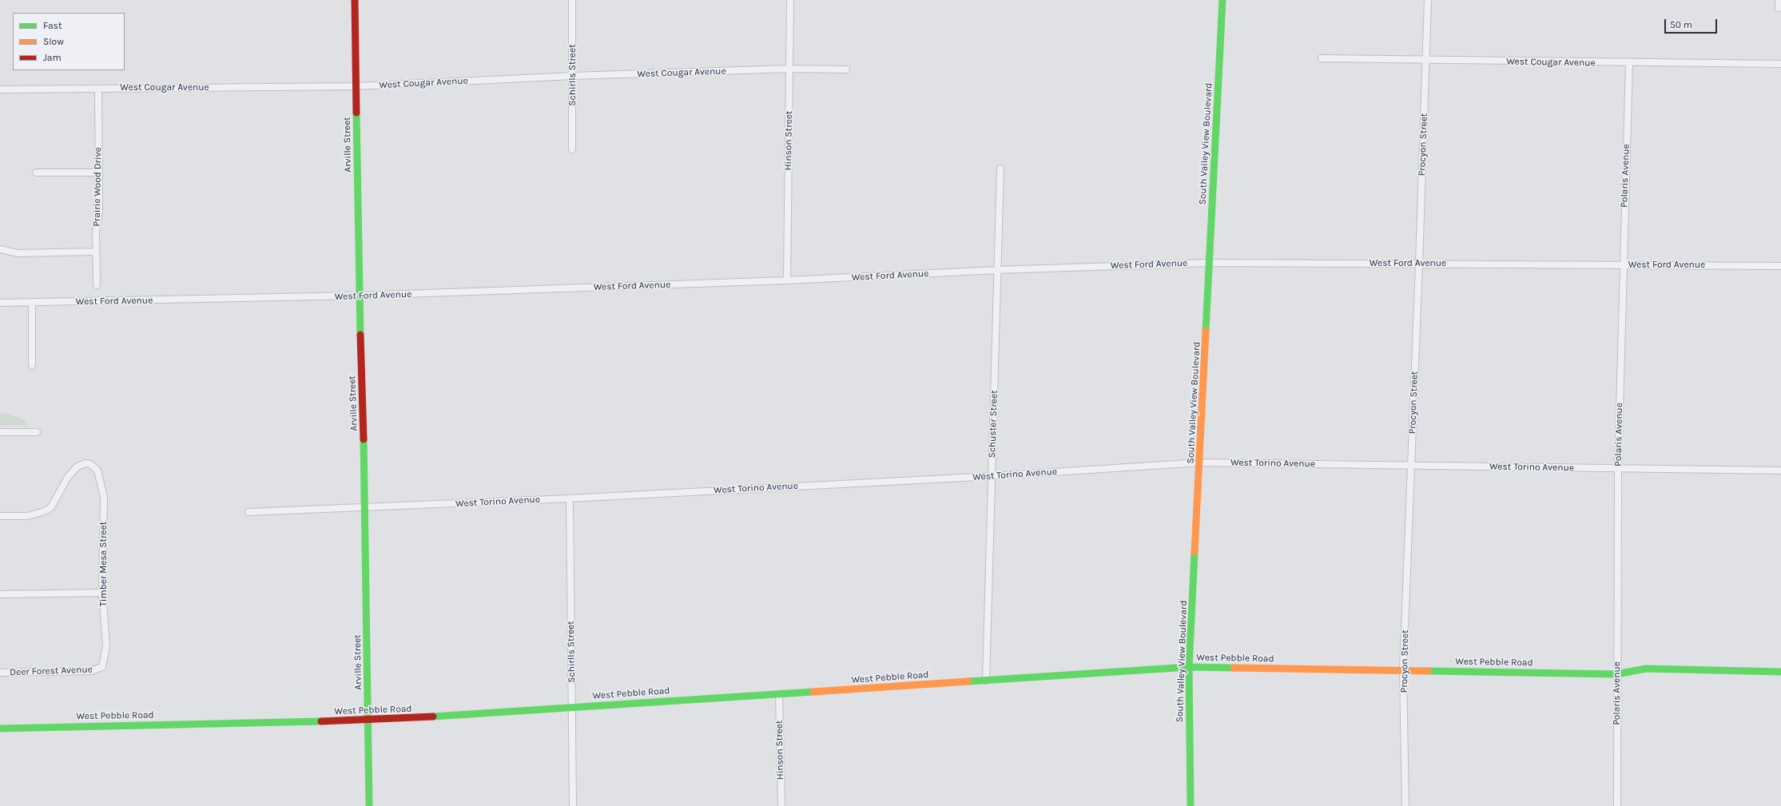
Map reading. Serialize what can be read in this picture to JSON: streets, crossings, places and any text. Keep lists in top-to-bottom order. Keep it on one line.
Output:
{"streets":{"street":["West Cougar Avenue","Schirlls Street","Hinson Street","South Valley View Boulevard","Arville Street","Procyon Street","Polaris Avenue","Prairie Wood Drive","West Ford Avenue","Schuster Street","West Torino Avenue","Timber Mesa Street","West Pebble Road","Deer Forest Avenue"]},"crossings":[["West Cougar Avenue","Schirlls Street"],["West Cougar Avenue","Hinson Street"],["West Cougar Avenue","Arville Street"],["West Cougar Avenue","Procyon Street"],["West Cougar Avenue","Polaris Avenue"],["West Cougar Avenue","Prairie Wood Drive"],["Schirlls Street","West Torino Avenue"],["Schirlls Street","West Pebble Road"],["Hinson Street","West Ford Avenue"],["Hinson Street","West Pebble Road"],["South Valley View Boulevard","West Ford Avenue"],["South Valley View Boulevard","West Torino Avenue"],["South Valley View Boulevard","West Pebble Road"],["Arville Street","West Ford Avenue"],["Arville Street","West Torino Avenue"],["Arville Street","West Pebble Road"],["Procyon Street","West Ford Avenue"],["Procyon Street","West Torino Avenue"],["Procyon Street","West Pebble Road"],["Polaris Avenue","West Ford Avenue"],["Polaris Avenue","West Torino Avenue"],["Polaris Avenue","West Pebble Road"],["West Ford Avenue","Schuster Street"],["Schuster Street","West Torino Avenue"],["Schuster Street","West Pebble Road"],["Timber Mesa Street","Deer Forest Avenue"]],"legend":["Fast","Slow","Jam"],"scale_bar":"50 m"}
